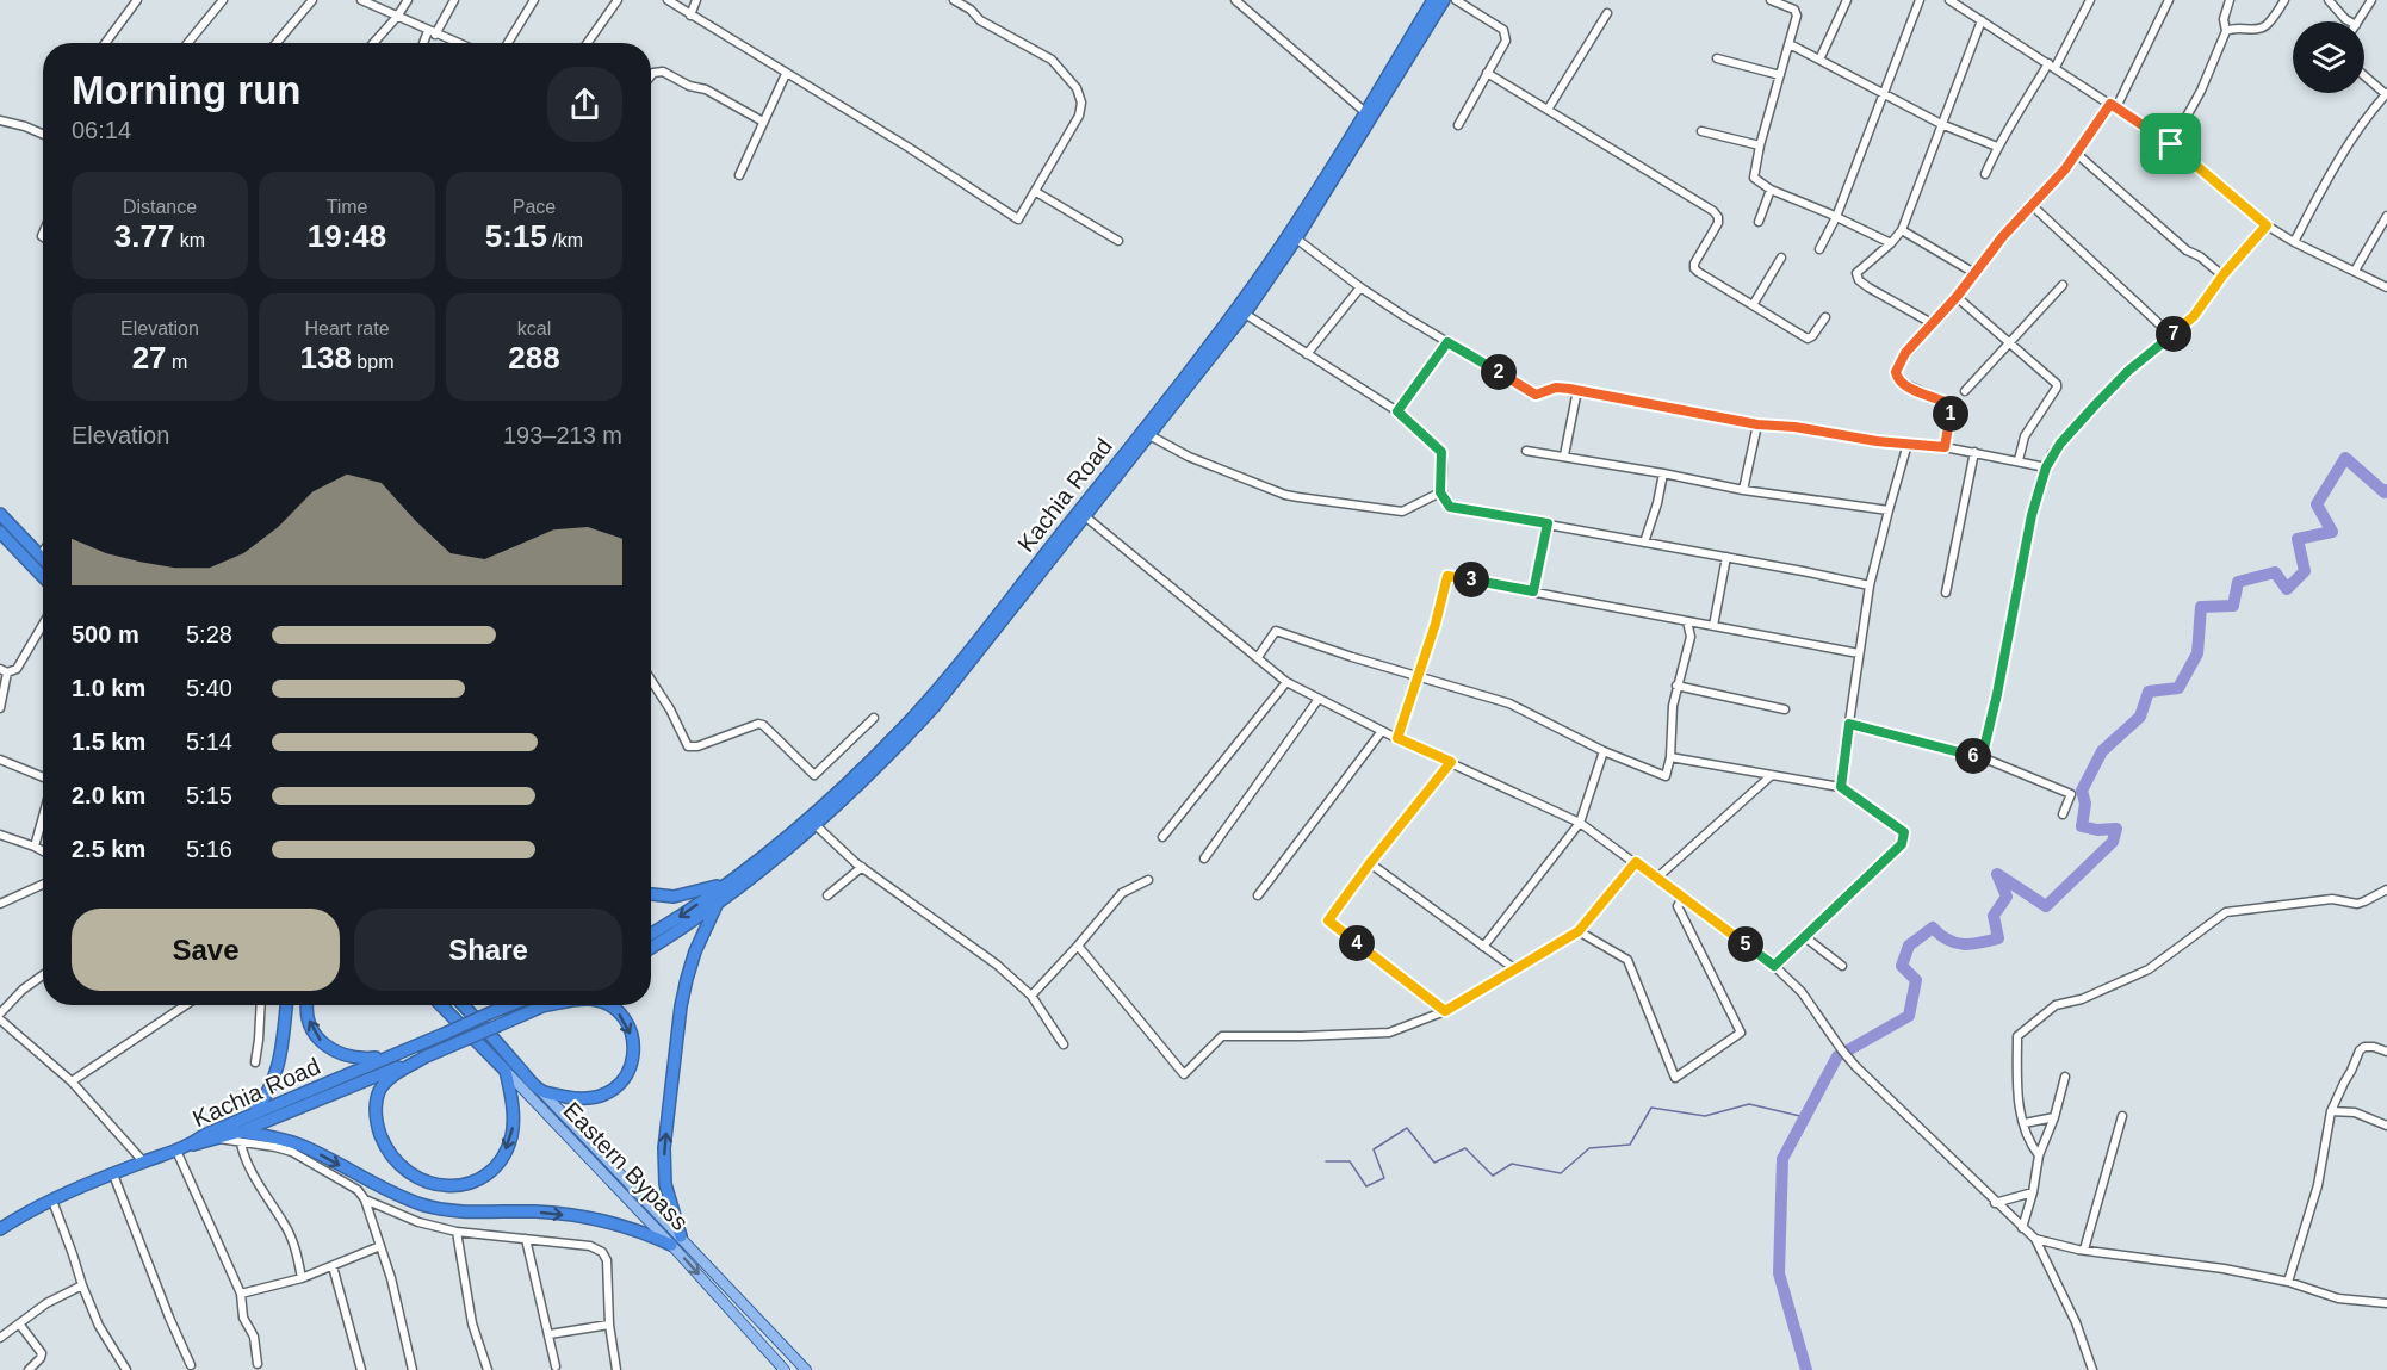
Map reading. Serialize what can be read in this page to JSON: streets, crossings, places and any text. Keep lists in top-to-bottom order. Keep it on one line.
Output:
{"streets":{"highway":["Kachia Road","Eastern Bypass"]},"page":{"heading":["Morning run","06:14"],"stats":[["Distance","3.77 km"],["Time","19:48"],["Pace","5:15 /km"],["Elevation","27 m"],["Heart rate","138 bpm"],["kcal","288"]],"pins":["7","2","1","3","6","4","5"],"chart":["Elevation","193–213 m"],"list":[{"name":"500 m","note":"5:28"},{"name":"1.0 km","note":"5:40"},{"name":"1.5 km","note":"5:14"},{"name":"2.0 km","note":"5:15"},{"name":"2.5 km","note":"5:16"}],"buttons":["Save","Share"]}}
